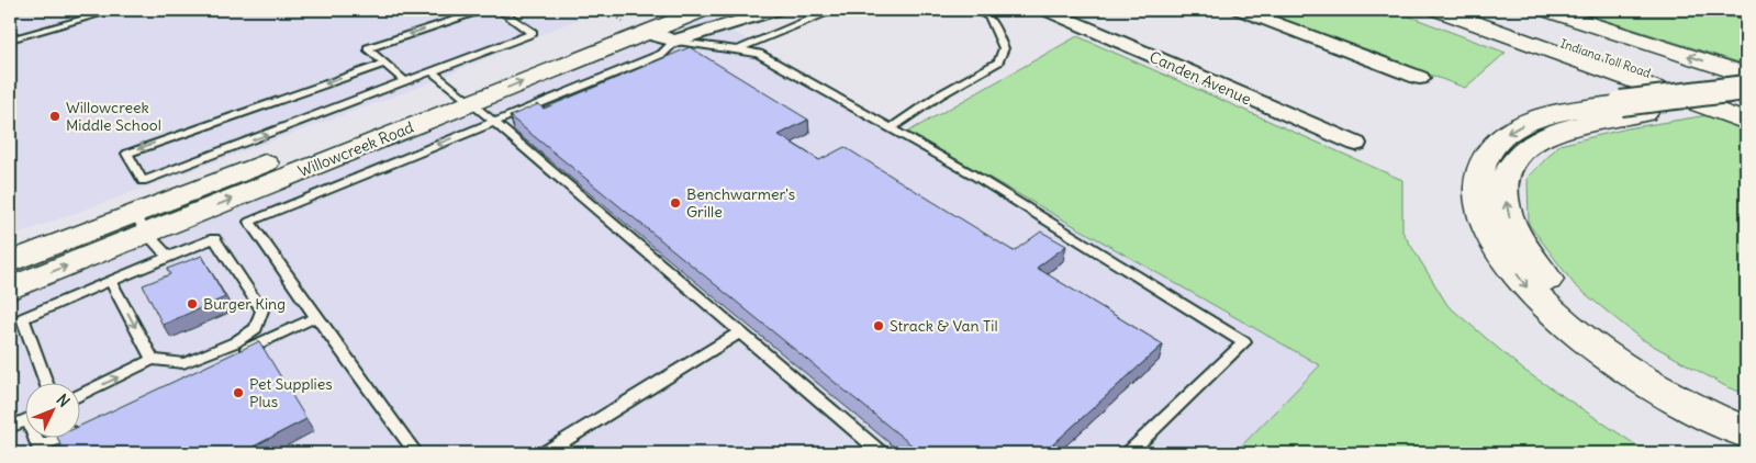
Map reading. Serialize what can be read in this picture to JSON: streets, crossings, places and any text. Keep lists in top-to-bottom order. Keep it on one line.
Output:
{"streets":{"main road":["Indiana Toll Road","Willowcreek Road"],"street":["Canden Avenue"]},"places":["Willowcreek Middle School","Benchwarmer's Grille","Burger King","Strack & Van Til","Pet Supplies Plus"],"north":"top right"}
